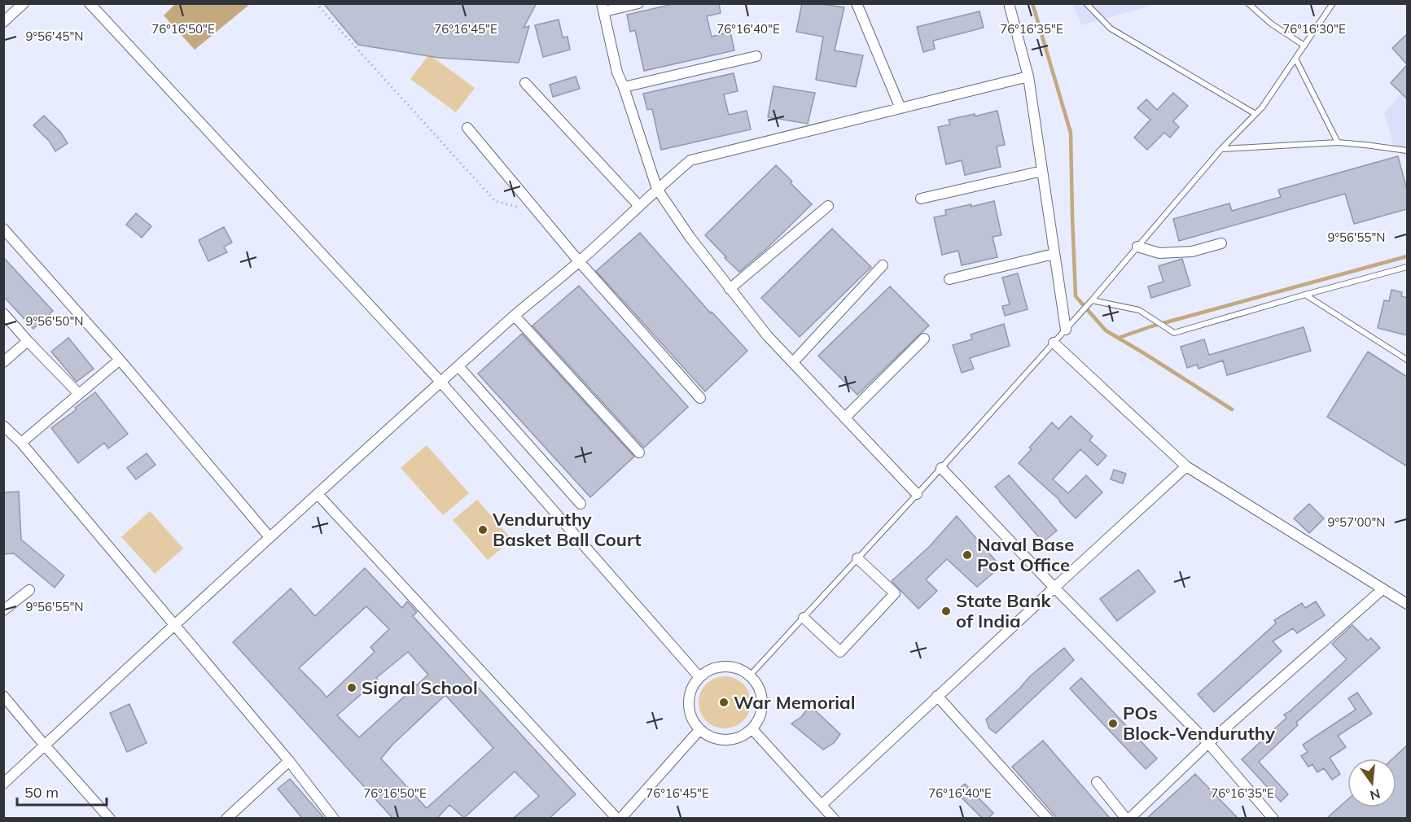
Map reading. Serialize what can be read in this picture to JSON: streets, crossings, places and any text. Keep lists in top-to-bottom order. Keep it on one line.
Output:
{"places":["Venduruthy Basket Ball Court","Naval Base Post Office","State Bank of India","Signal School","War Memorial","POs Block-Venduruthy"],"scale_bar":"50 m","north":"bottom","coordinates":["76°16'50\"E","76°16'45\"E","76°16'40\"E","76°16'35\"E","76°16'30\"E","9°56'45\"N","9°56'55\"N","9°56'50\"N","9°57'00\"N"]}
